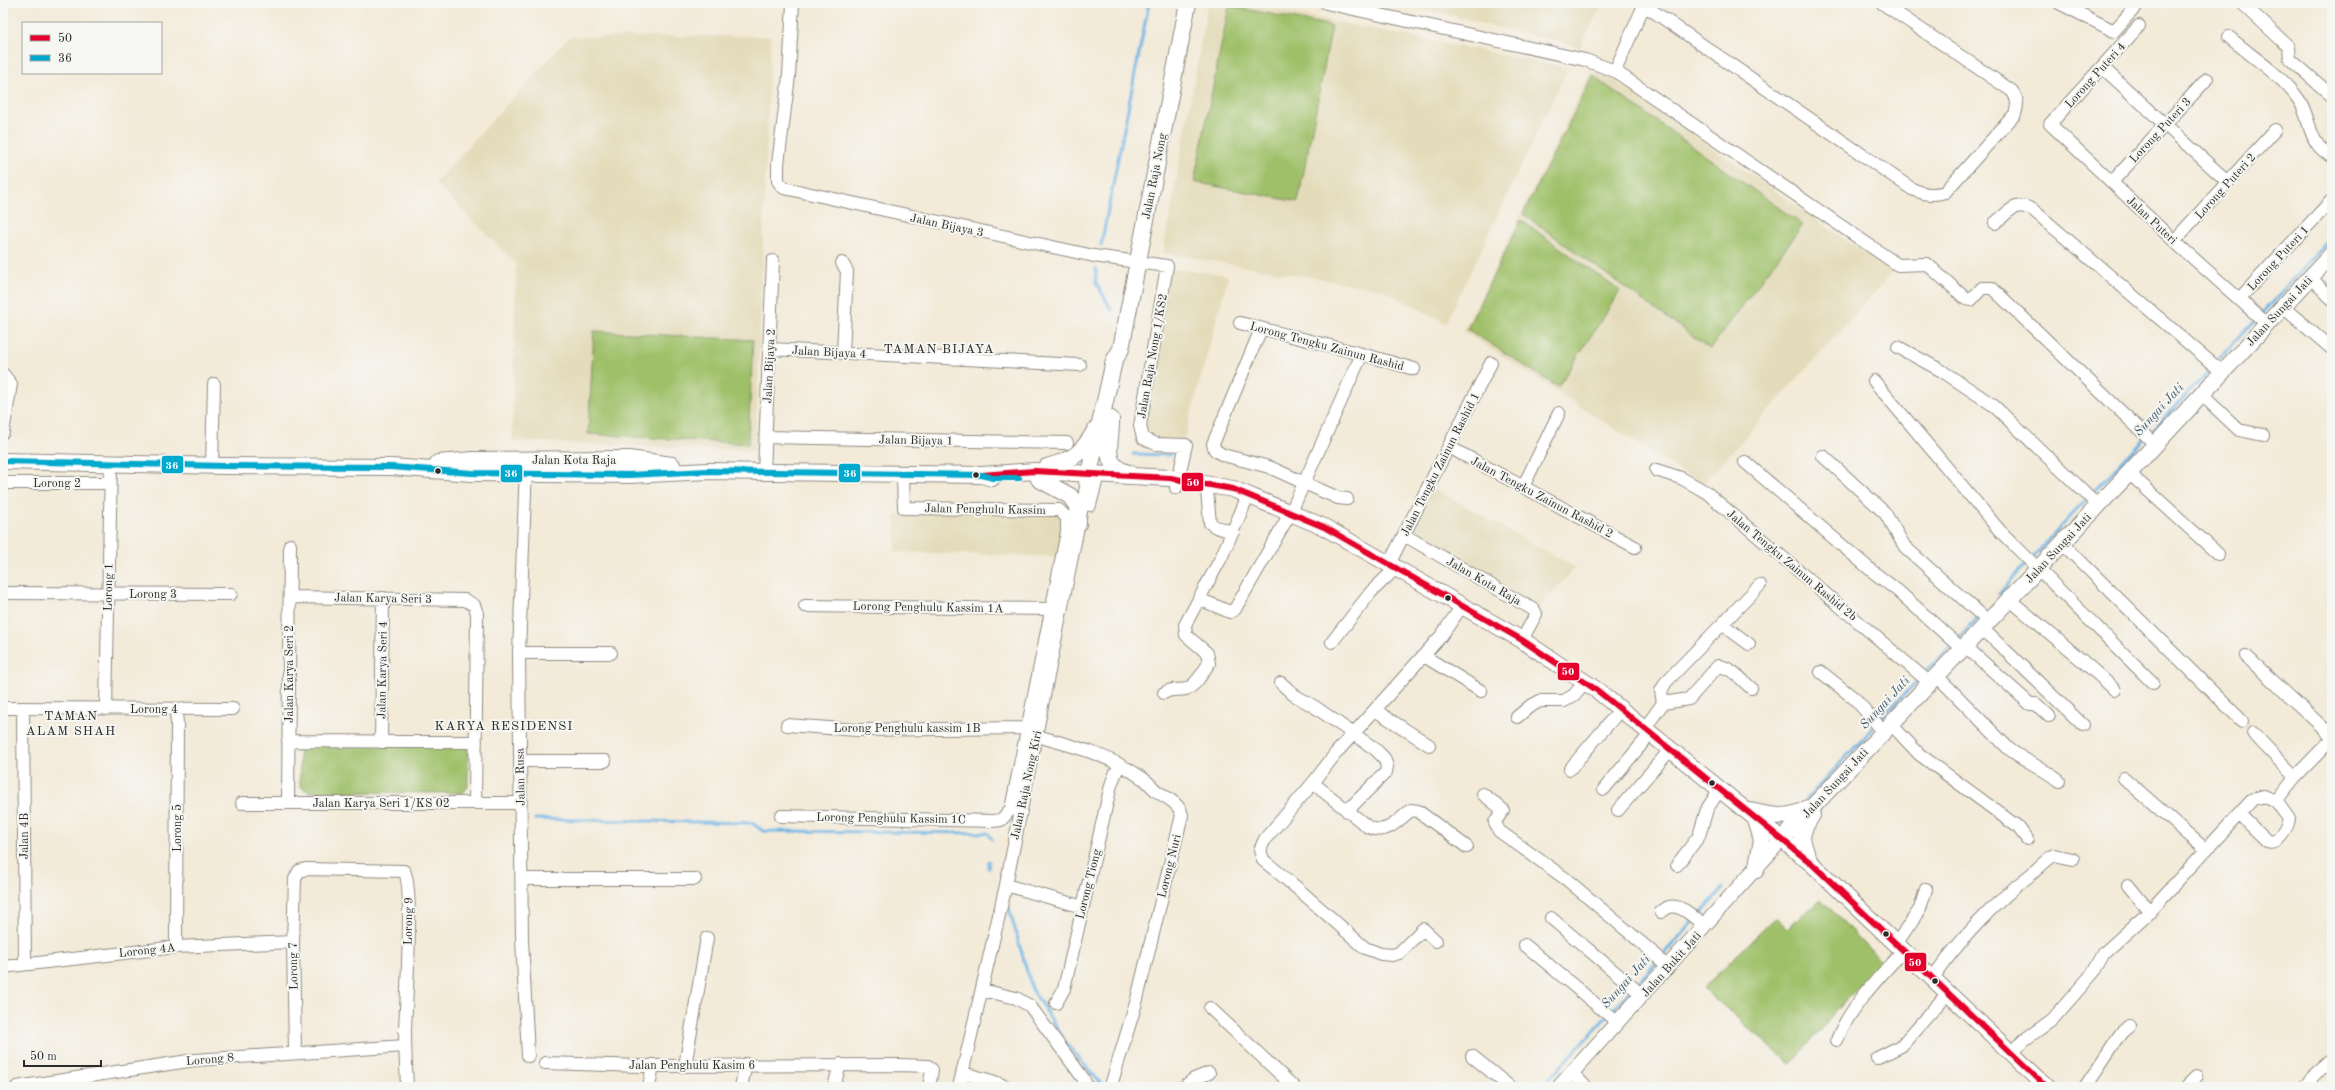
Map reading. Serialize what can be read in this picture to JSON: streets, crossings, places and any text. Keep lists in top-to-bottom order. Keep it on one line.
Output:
{"streets":{"main road":["Jalan Raja Nong","Jalan Sungai Jati","Jalan Kota Raja"],"street":["Lorong Puteri 4","Lorong Puteri 3","Lorong Puteri 2","Jalan Puteri","Jalan Bijaya 3","Lorong Puteri 1","Lorong Tengku Zainun Rashid","Jalan Bijaya 4","Jalan Raja Nong 1/KS2","Jalan Bijaya 2","Jalan Bijaya 1","Jalan Tengku Zainun Rashid 1","Lorong 2","Jalan Tengku Zainun Rashid 2","Jalan Penghulu Kassim","Jalan Tengku Zainun Rashid 2b","Lorong 1","Lorong 3","Jalan Karya Seri 3","Lorong Penghulu Kassim 1A","Jalan Karya Seri 4","Jalan Karya Seri 2","Lorong 4","Lorong Penghulu kassim 1B","Jalan Rusa","Jalan Raja Nong Kiri","Jalan Karya Seri 1/KS 02","Lorong Penghulu Kassim 1C","Lorong 5","Jalan 4B","Lorong Nuri","Lorong Tiong","Lorong 9","Lorong 4A","Jalan Bukit Jati","Lorong 7","Lorong 8","Jalan Penghulu Kasim 6"]},"crossings":[["Lorong Puteri 4","Jalan Puteri"],["Lorong Puteri 3","Jalan Puteri"],["Jalan Raja Nong","Jalan Bijaya 3"],["Jalan Raja Nong","Jalan Raja Nong 1/KS2"],["Jalan Raja Nong","Jalan Kota Raja"],["Jalan Raja Nong","Jalan Raja Nong Kiri"],["Lorong Puteri 2","Jalan Puteri"],["Jalan Puteri","Lorong Puteri 1"],["Jalan Puteri","Jalan Sungai Jati"],["Jalan Bijaya 3","Jalan Raja Nong 1/KS2"],["Jalan Sungai Jati","Jalan Kota Raja"],["Jalan Sungai Jati","Jalan Tengku Zainun Rashid 2b"],["Jalan Sungai Jati","Jalan Bukit Jati"],["Jalan Bijaya 4","Jalan Bijaya 2"],["Jalan Raja Nong 1/KS2","Jalan Kota Raja"],["Jalan Bijaya 2","Jalan Bijaya 1"],["Jalan Bijaya 2","Jalan Kota Raja"],["Jalan Kota Raja","Jalan Tengku Zainun Rashid 1"],["Jalan Kota Raja","Jalan Penghulu Kassim"],["Jalan Kota Raja","Lorong 1"],["Jalan Kota Raja","Jalan Rusa"],["Jalan Kota Raja","Jalan Raja Nong Kiri"],["Jalan Kota Raja","Jalan Bukit Jati"],["Jalan Tengku Zainun Rashid 1","Jalan Tengku Zainun Rashid 2"],["Lorong 2","Lorong 1"],["Jalan Penghulu Kassim","Lorong Penghulu Kassim 1A"],["Lorong 1","Lorong 3"],["Lorong 1","Lorong 4"],["Jalan Karya Seri 3","Jalan Karya Seri 4"],["Jalan Karya Seri 3","Jalan Karya Seri 2"],["Jalan Karya Seri 2","Jalan Karya Seri 1/KS 02"],["Lorong 4","Lorong 5"],["Lorong 4","Jalan 4B"],["Lorong Penghulu kassim 1B","Jalan Raja Nong Kiri"],["Lorong Penghulu kassim 1B","Lorong Penghulu Kassim 1C"],["Lorong Penghulu kassim 1B","Lorong Nuri"],["Jalan Rusa","Jalan Karya Seri 1/KS 02"],["Jalan Raja Nong Kiri","Lorong Penghulu Kassim 1C"],["Jalan Raja Nong Kiri","Lorong Nuri"],["Lorong Penghulu Kassim 1C","Lorong Nuri"],["Lorong 5","Lorong 4A"],["Jalan 4B","Lorong 4A"],["Lorong Nuri","Lorong Tiong"],["Lorong 9","Lorong 7"],["Lorong 9","Lorong 8"],["Lorong 4A","Lorong 7"],["Lorong 7","Lorong 8"]],"districts":["TAMAN BIJAYA","TAMAN ALAM SHAH","KARYA RESIDENSI"],"water":["Sungai Jati"],"lines":["transit line 36","transit line 50"],"legend":["50","36"],"scale_bar":"50 m"}
